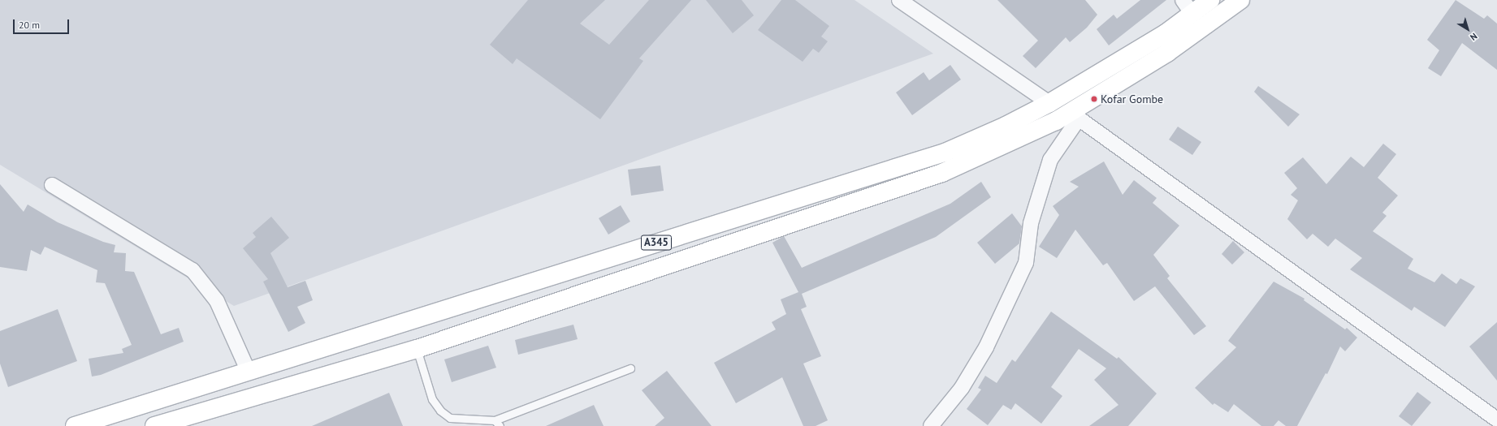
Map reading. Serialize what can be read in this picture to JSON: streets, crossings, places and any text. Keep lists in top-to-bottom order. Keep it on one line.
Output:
{"streets":{"highway":["A345"]},"places":["Kofar Gombe"],"scale_bar":"20 m","north":"bottom right"}
